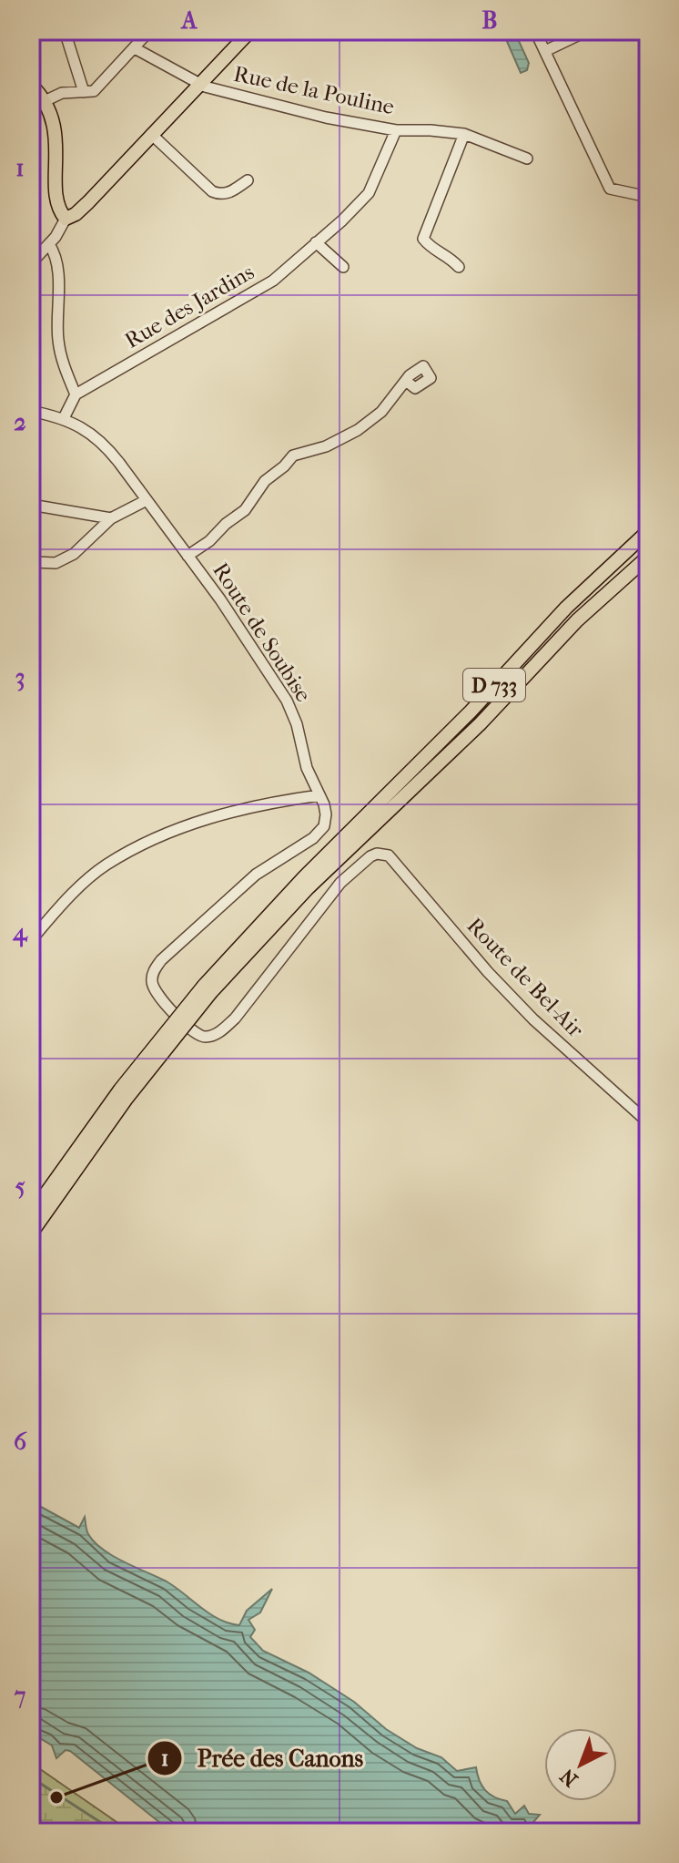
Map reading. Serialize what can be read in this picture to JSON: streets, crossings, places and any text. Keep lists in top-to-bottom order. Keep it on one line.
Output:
{"streets":{"main road":["D 733"],"street":["Rue de la Pouline","Rue des Jardins","Route de Soubise","Route de Bel-Air"]},"crossings":[["Rue de la Pouline","Rue des Jardins"],["Route de Soubise","Route de Bel-Air"]],"places":["Prée des Canons"],"north":"bottom left","grid":{"columns":["A","B"],"rows":["1","2","3","4","5","6","7"]}}
